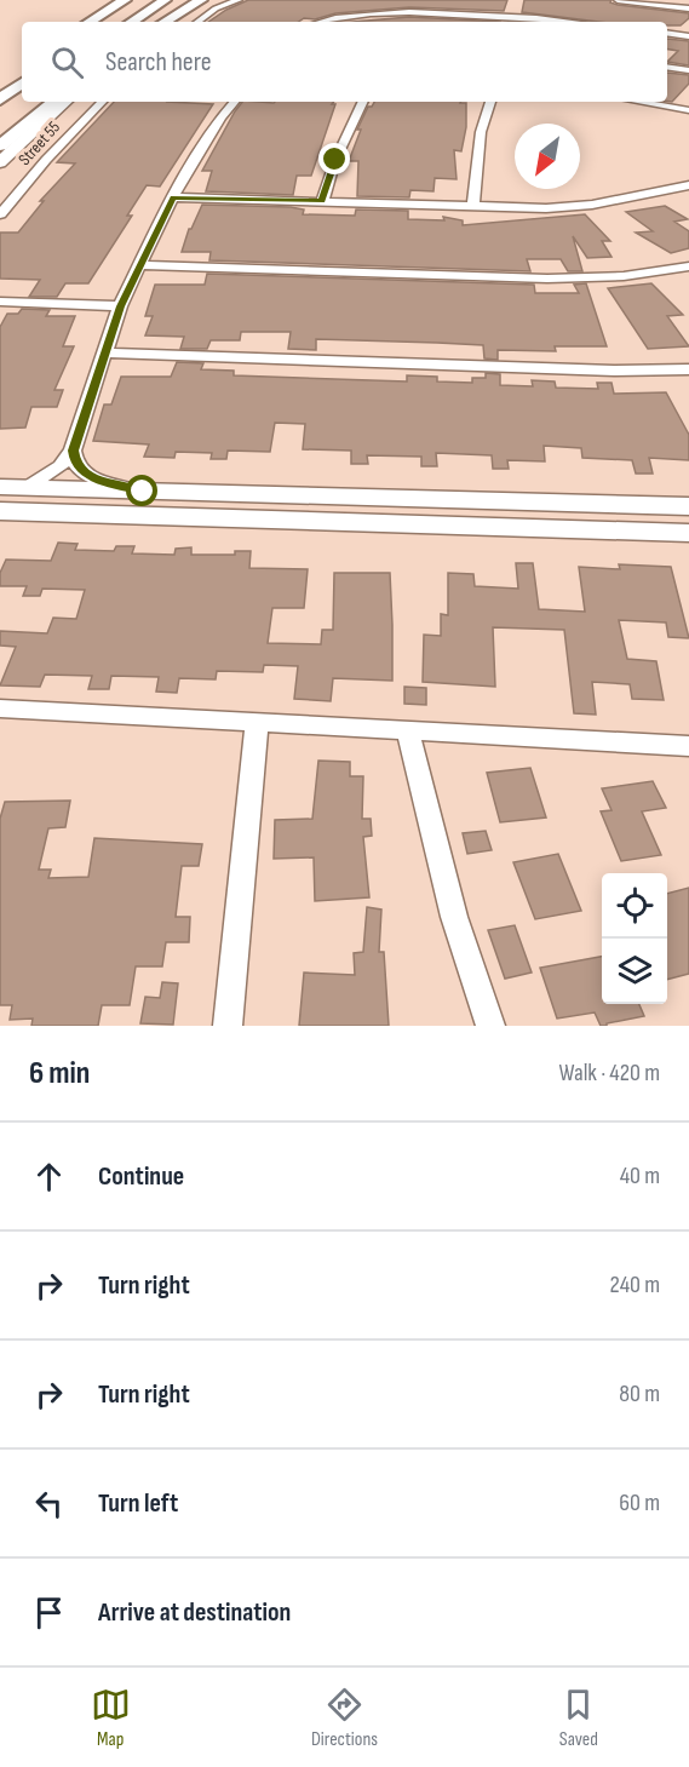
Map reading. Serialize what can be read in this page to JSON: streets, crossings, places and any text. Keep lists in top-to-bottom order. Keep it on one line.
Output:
{"streets":{"street":["Street 55"]},"north":"bottom left","page":{"search":"Search here","heading":["6 min","Walk · 420 m"],"list":[["Continue","40 m"],["Turn right","240 m"],["Turn right","80 m"],["Turn left","60 m"],"Arrive at destination"],"nav":["Map","Directions","Saved"]}}
